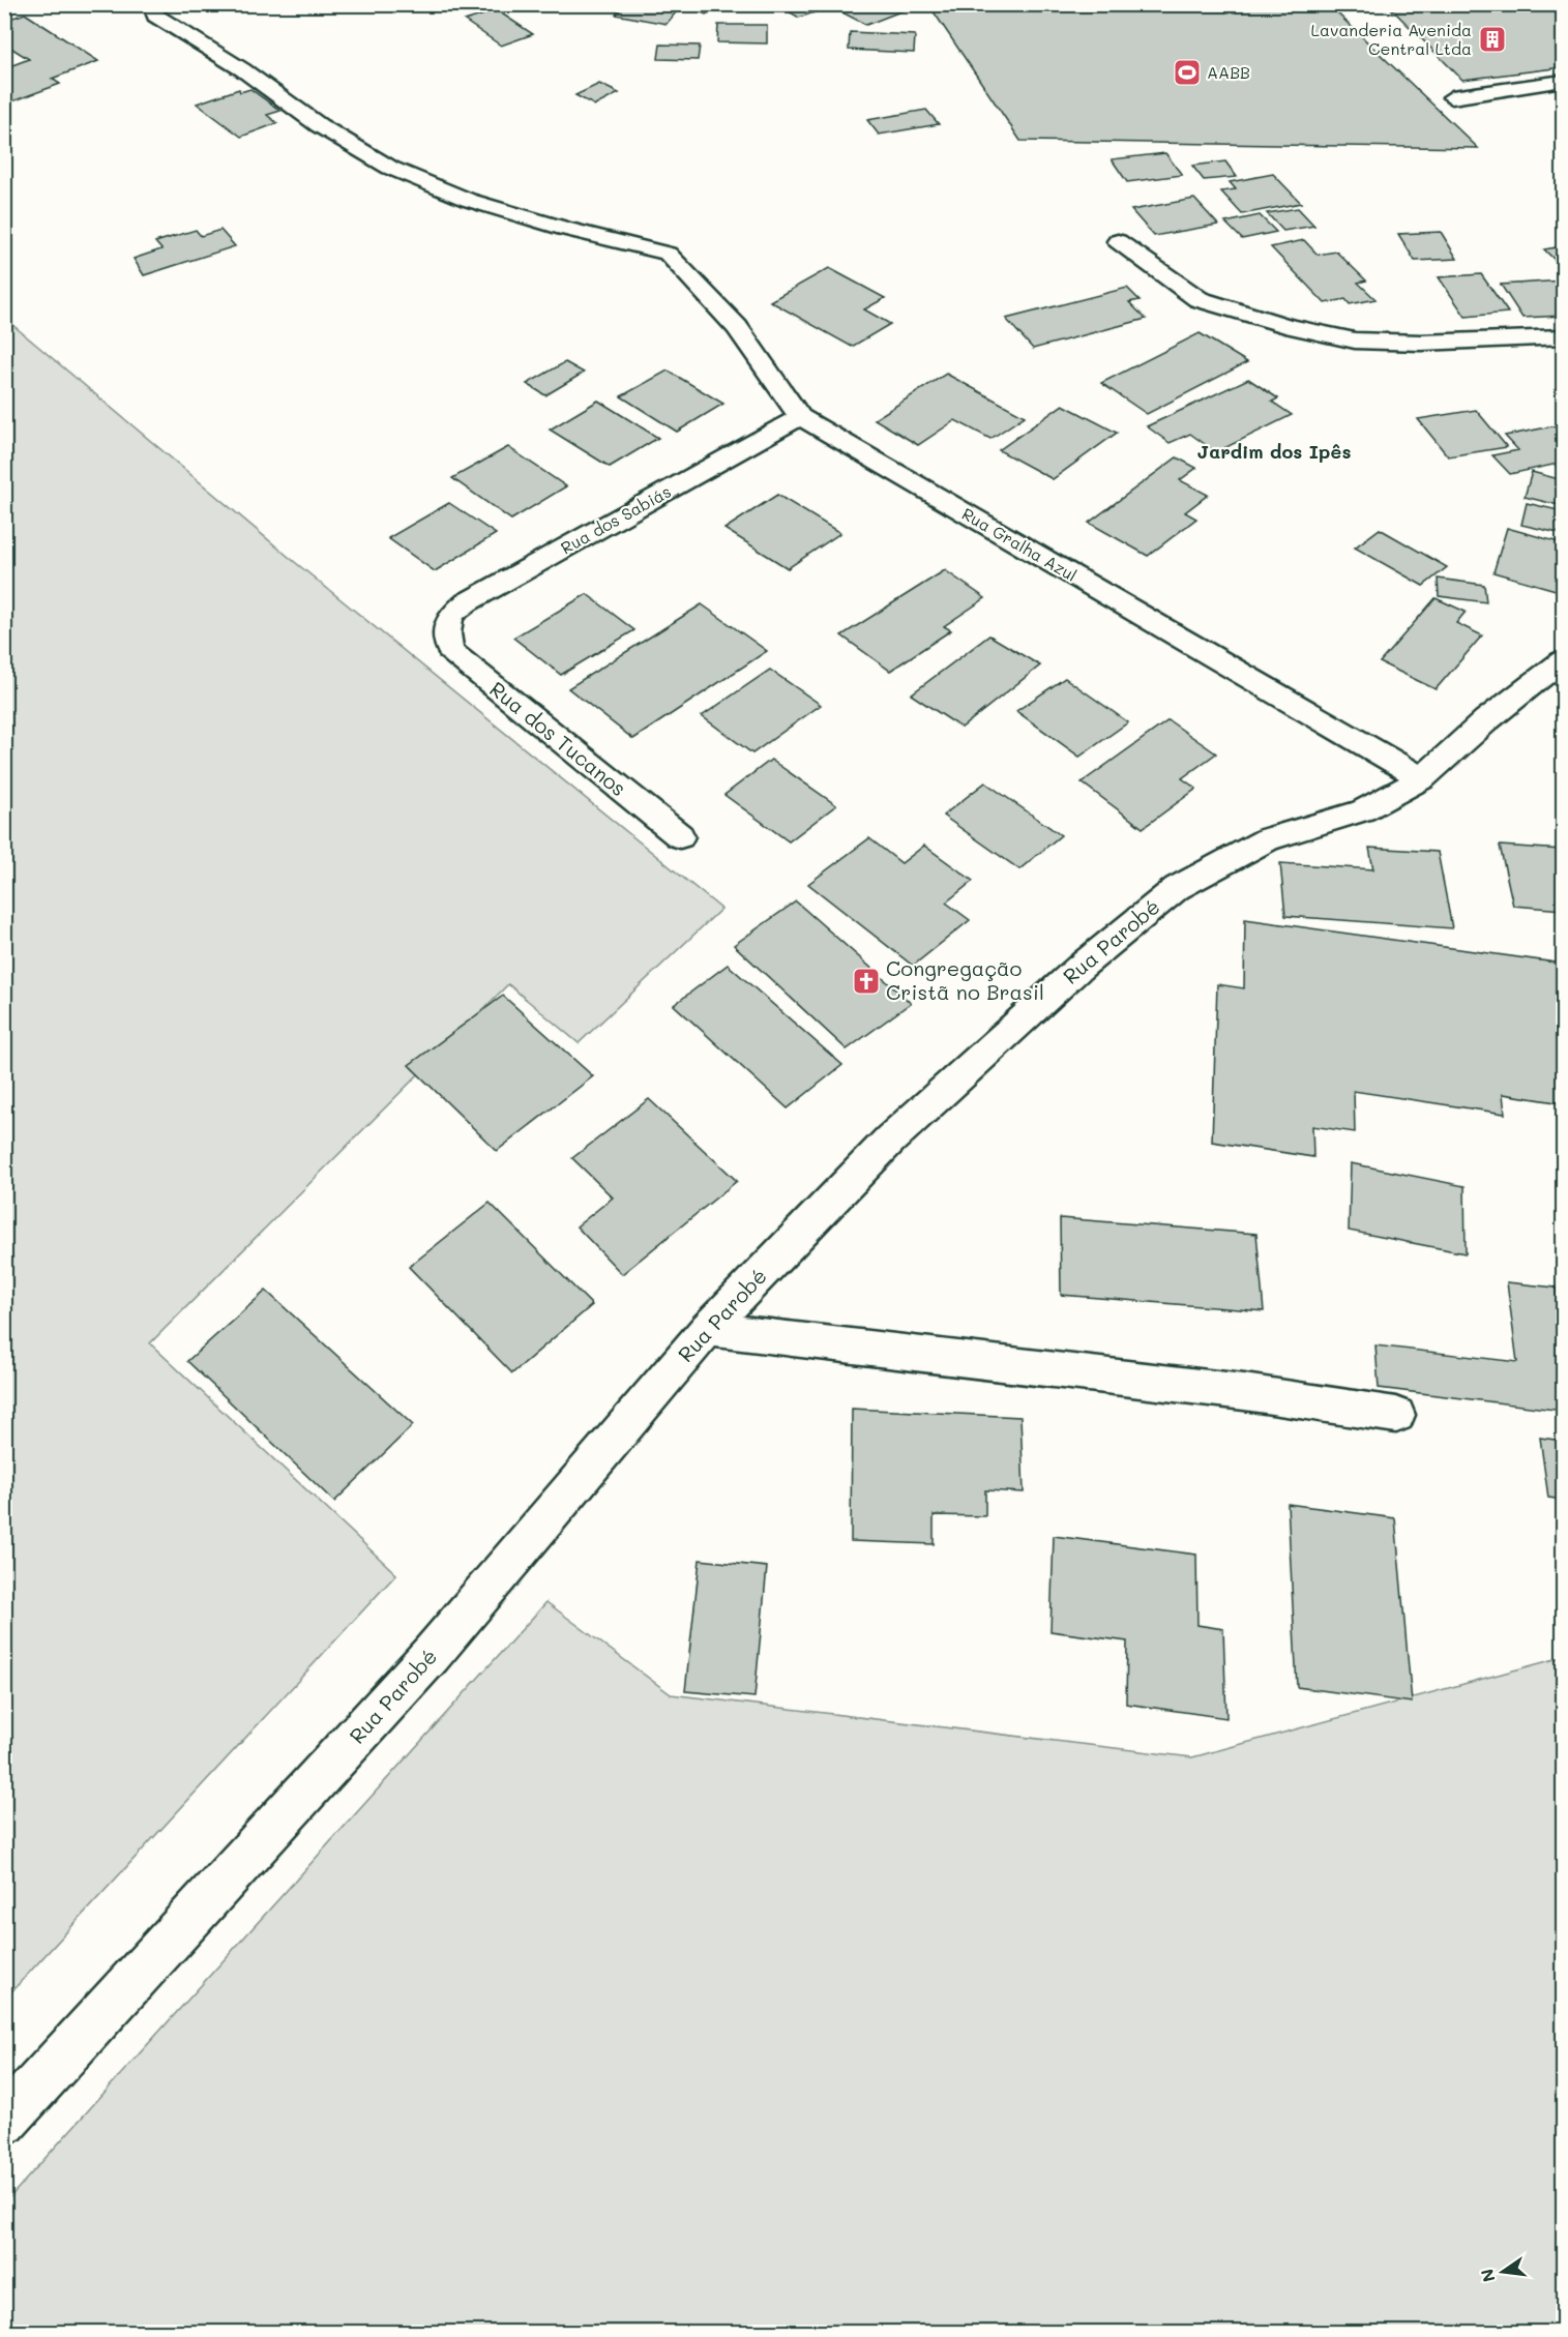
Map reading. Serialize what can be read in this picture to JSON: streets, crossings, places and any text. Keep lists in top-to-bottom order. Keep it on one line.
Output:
{"streets":{"street":["Rua dos Sabiás","Rua Gralha Azul","Rua dos Tucanos","Rua Parobé"]},"crossings":[["Rua dos Sabiás","Rua Gralha Azul"],["Rua dos Sabiás","Rua dos Tucanos"],["Rua Gralha Azul","Rua Parobé"]],"districts":["Jardim dos Ipês"],"places":{"building":["Lavanderia Avenida Central Ltda"],"sports":["AABB"],"church":["Congregação Cristã no Brasil"]},"north":"left"}
